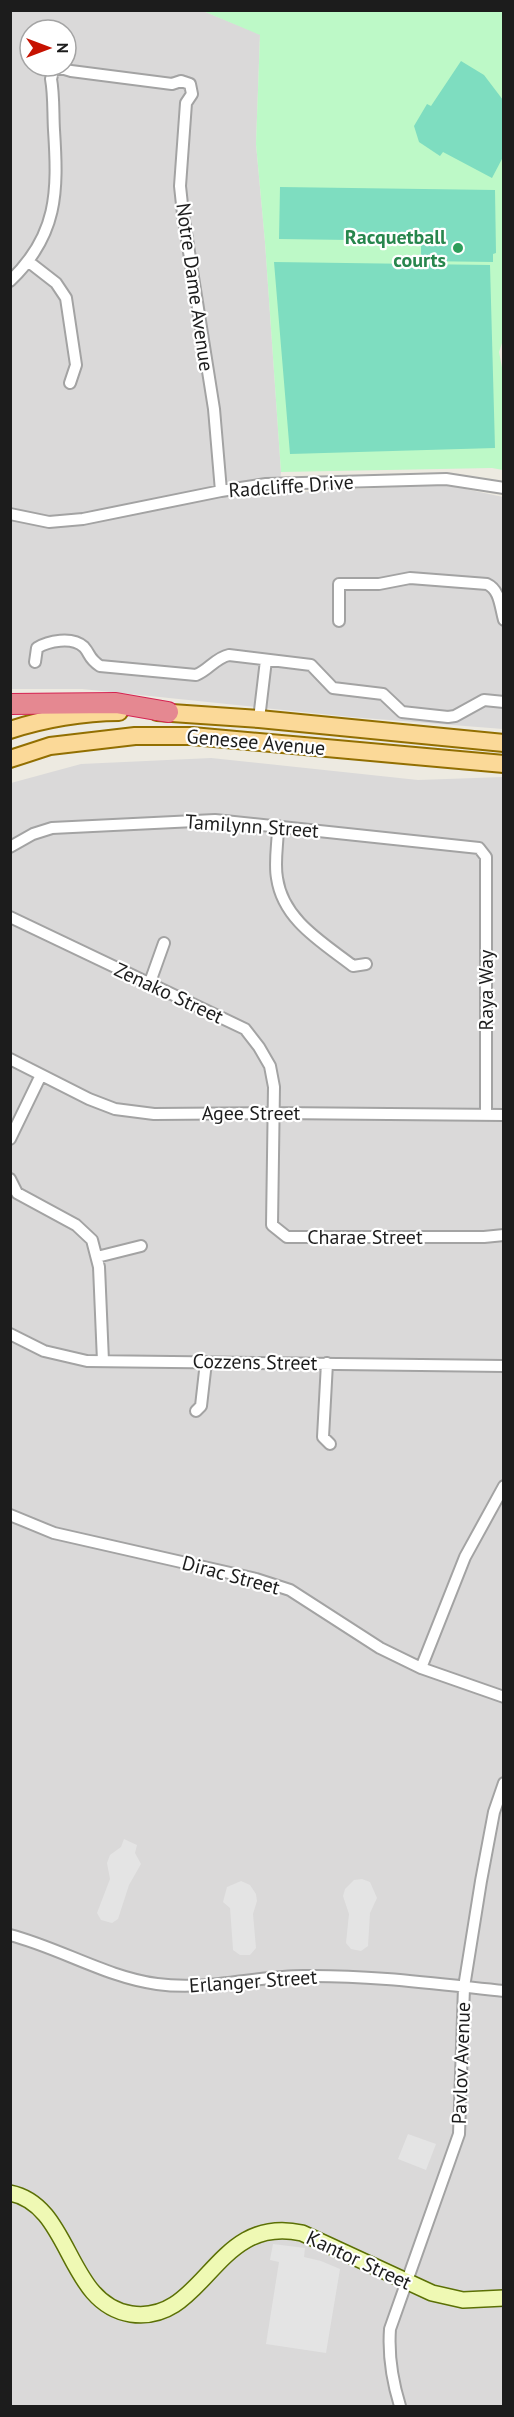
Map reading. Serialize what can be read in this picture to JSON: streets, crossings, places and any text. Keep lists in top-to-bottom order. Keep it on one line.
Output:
{"streets":{"main road":["Genesee Avenue"],"street":["Notre Dame Avenue","Radcliffe Drive","Tamilynn Street","Raya Way","Zenako Street","Agee Street","Charae Street","Cozzens Street","Dirac Street","Erlanger Street","Pavlov Avenue","Kantor Street"]},"crossings":[["Notre Dame Avenue","Radcliffe Drive"],["Tamilynn Street","Raya Way"],["Raya Way","Agee Street"],["Zenako Street","Agee Street"],["Zenako Street","Charae Street"],["Agee Street","Charae Street"],["Erlanger Street","Pavlov Avenue"],["Pavlov Avenue","Kantor Street"]],"places":["Racquetball courts"],"north":"right"}
